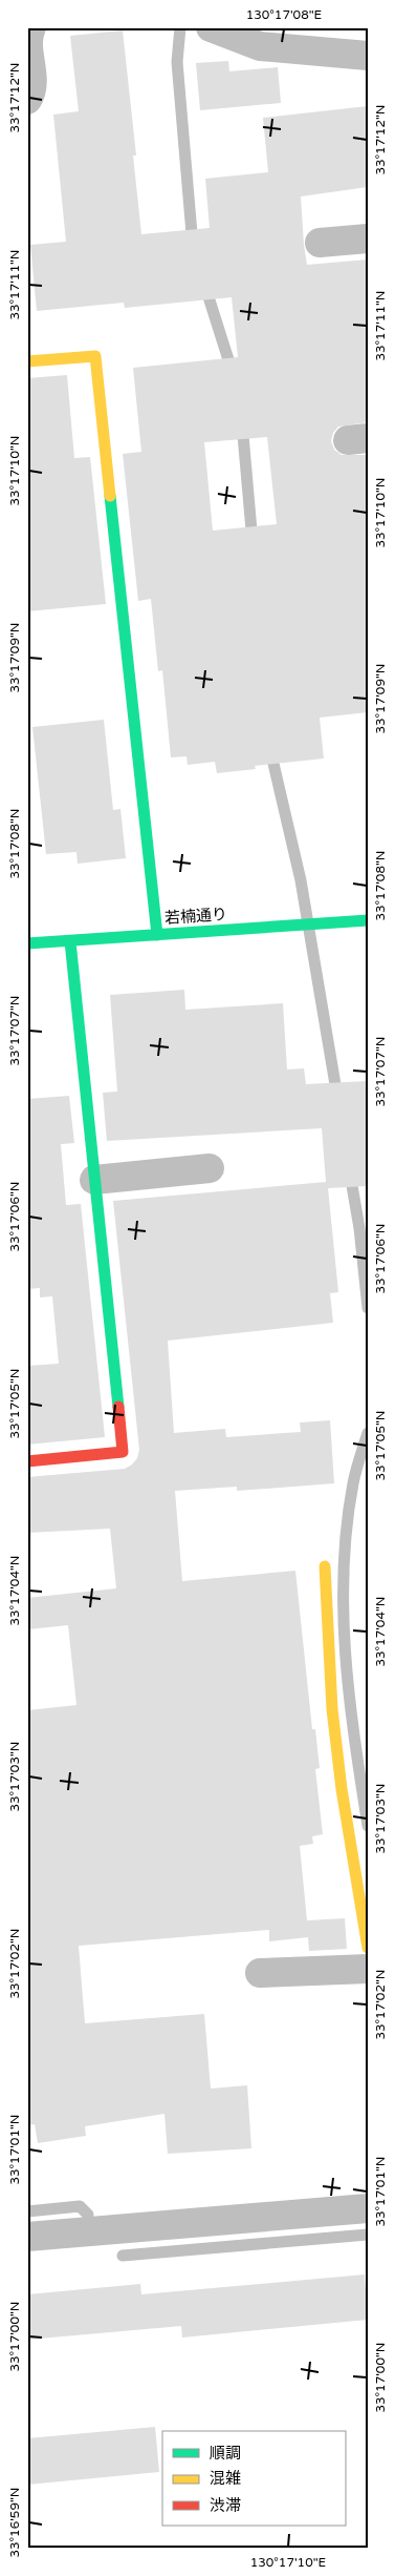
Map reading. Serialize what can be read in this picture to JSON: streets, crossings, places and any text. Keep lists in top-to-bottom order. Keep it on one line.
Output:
{"streets":{"street":["若楠通り"]},"legend":["順調","混雑","渋滞"],"coordinates":["130°17'08\"E","33°17'12\"N","33°17'11\"N","33°17'10\"N","33°17'09\"N","33°17'08\"N","33°17'07\"N","33°17'06\"N","33°17'05\"N","33°17'04\"N","33°17'03\"N","33°17'02\"N","33°17'01\"N","33°17'00\"N","33°16'59\"N","130°17'10\"E"]}
